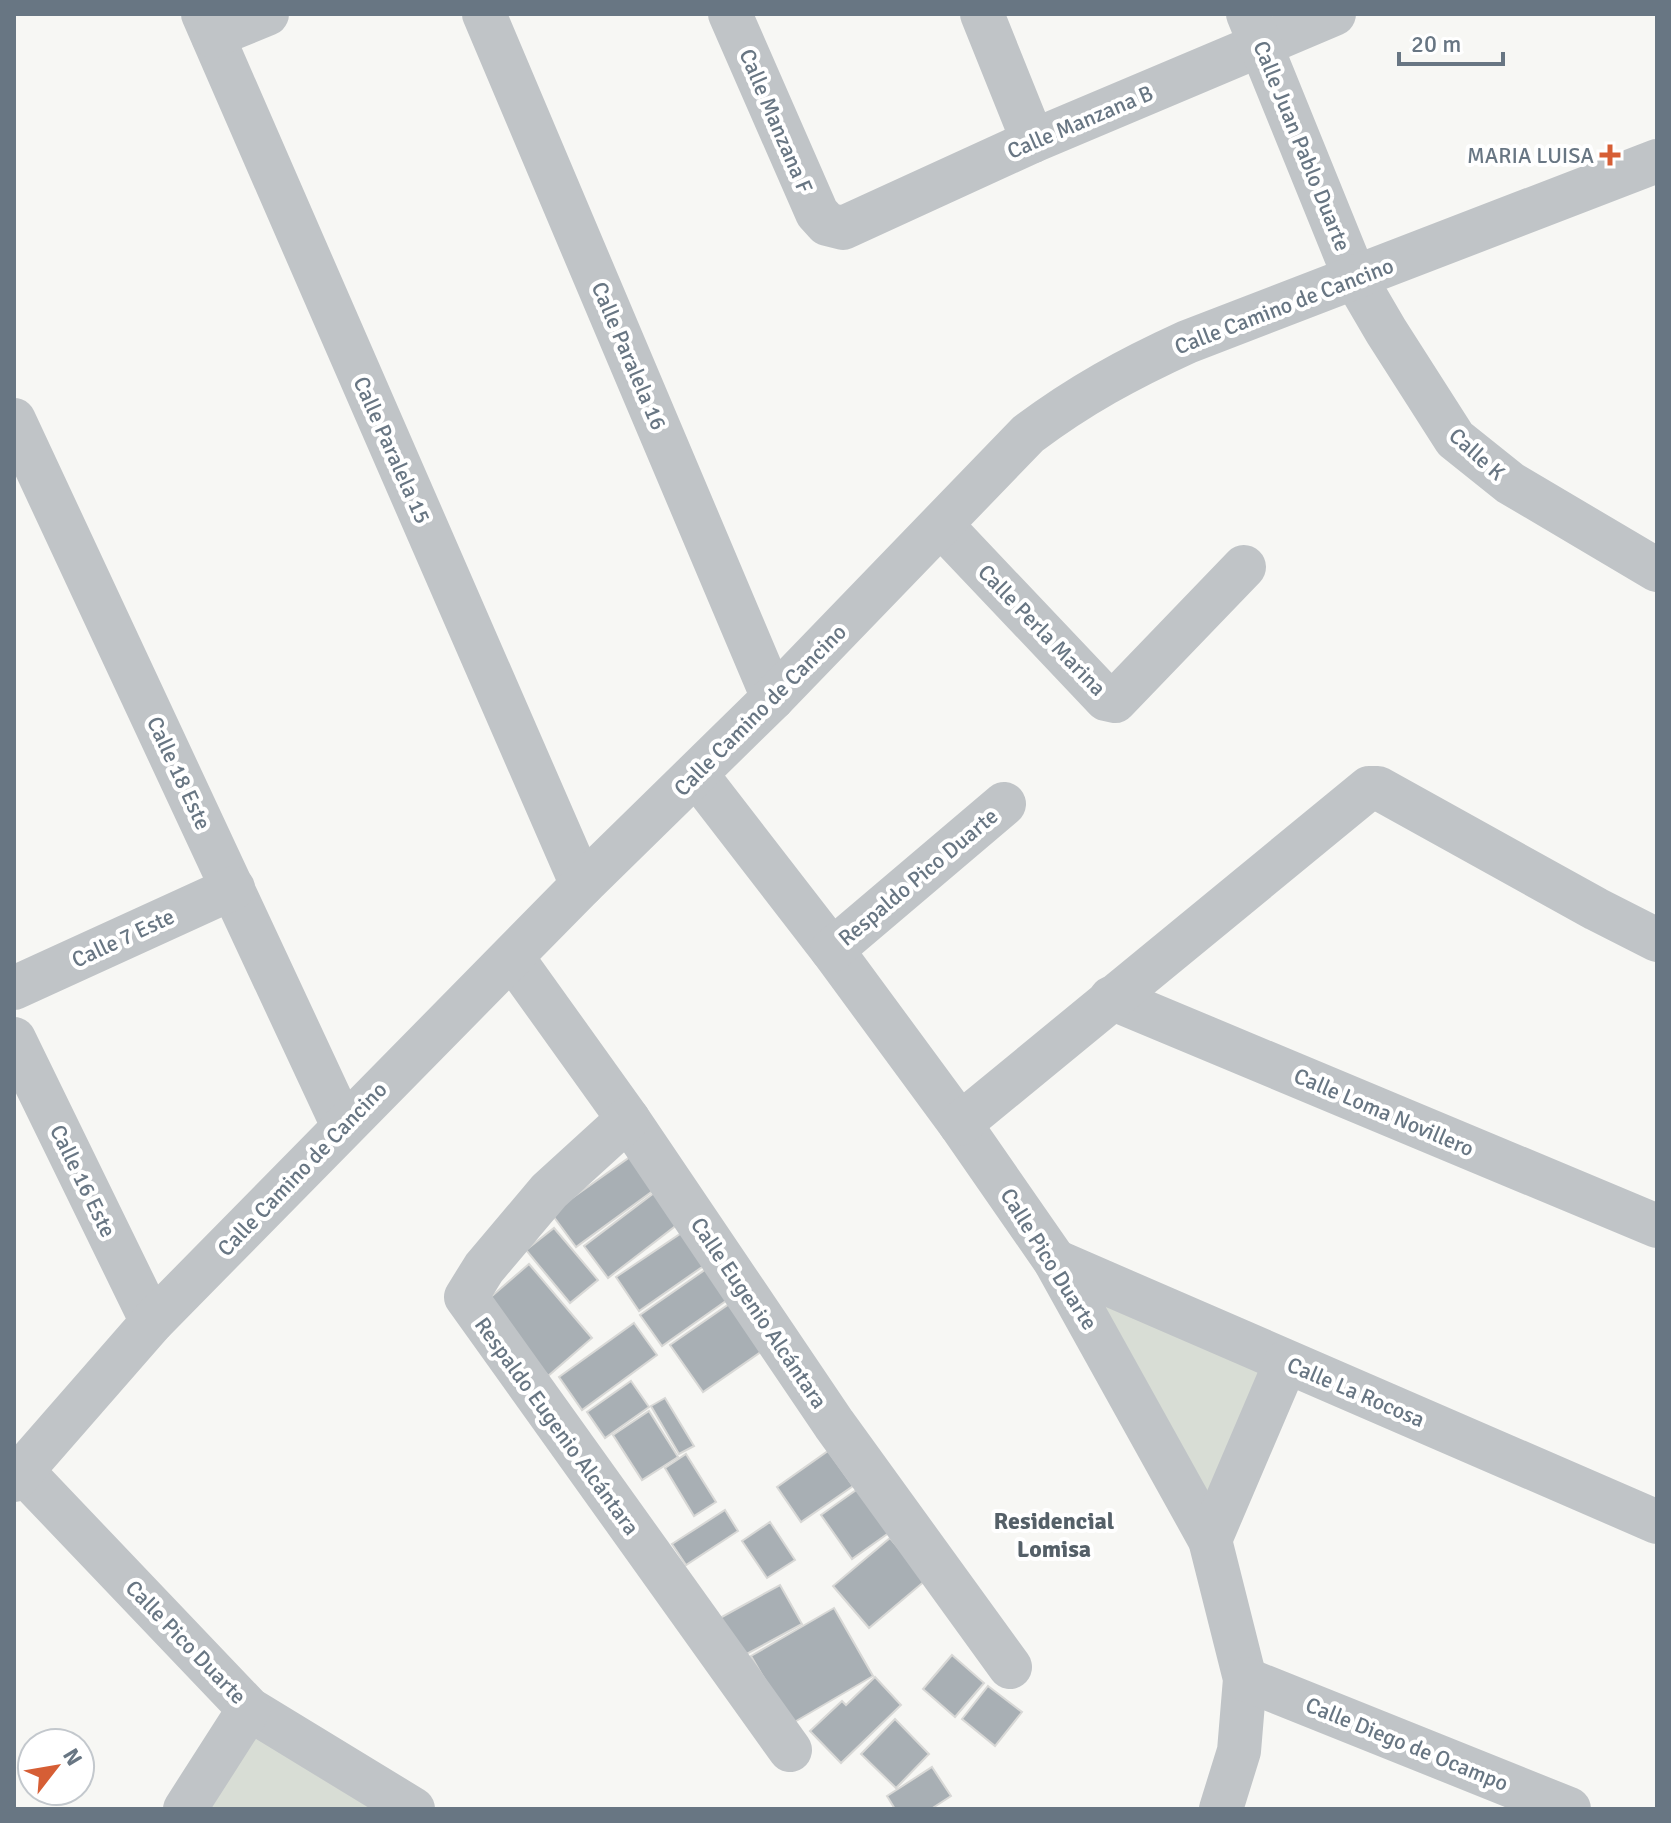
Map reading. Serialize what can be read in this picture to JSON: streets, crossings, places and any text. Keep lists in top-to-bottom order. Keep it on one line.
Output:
{"streets":{"street":["Calle Manzana F","Calle Manzana B","Calle Juan Pablo Duarte","Calle Camino de Cancino","Calle Paralela 16","Calle Paralela 15","Calle K","Calle Perla Marina","Calle 18 Este","Respaldo Pico Duarte","Calle 7 Este","Calle Loma Novillero","Calle 16 Este","Calle Pico Duarte","Calle Eugenio Alcántara","Calle La Rocosa","Respaldo Eugenio Alcántara","Calle Diego de Ocampo"]},"crossings":[["Calle Manzana F","Calle Manzana B"],["Calle Manzana B","Calle Juan Pablo Duarte"],["Calle Juan Pablo Duarte","Calle Camino de Cancino"],["Calle Juan Pablo Duarte","Calle K"],["Calle Camino de Cancino","Calle Paralela 16"],["Calle Camino de Cancino","Calle Paralela 15"],["Calle Camino de Cancino","Calle K"],["Calle Camino de Cancino","Calle Perla Marina"],["Calle Camino de Cancino","Calle 18 Este"],["Calle Camino de Cancino","Calle 16 Este"],["Calle Camino de Cancino","Calle Pico Duarte"],["Calle Camino de Cancino","Calle Eugenio Alcántara"],["Calle 18 Este","Calle 7 Este"],["Respaldo Pico Duarte","Calle Pico Duarte"],["Calle Pico Duarte","Calle La Rocosa"],["Calle Pico Duarte","Calle Diego de Ocampo"],["Calle Eugenio Alcántara","Respaldo Eugenio Alcántara"]],"districts":["Residencial Lomisa"],"places":{"health":["MARIA LUISA"]},"scale_bar":"20 m","north":"top right"}
